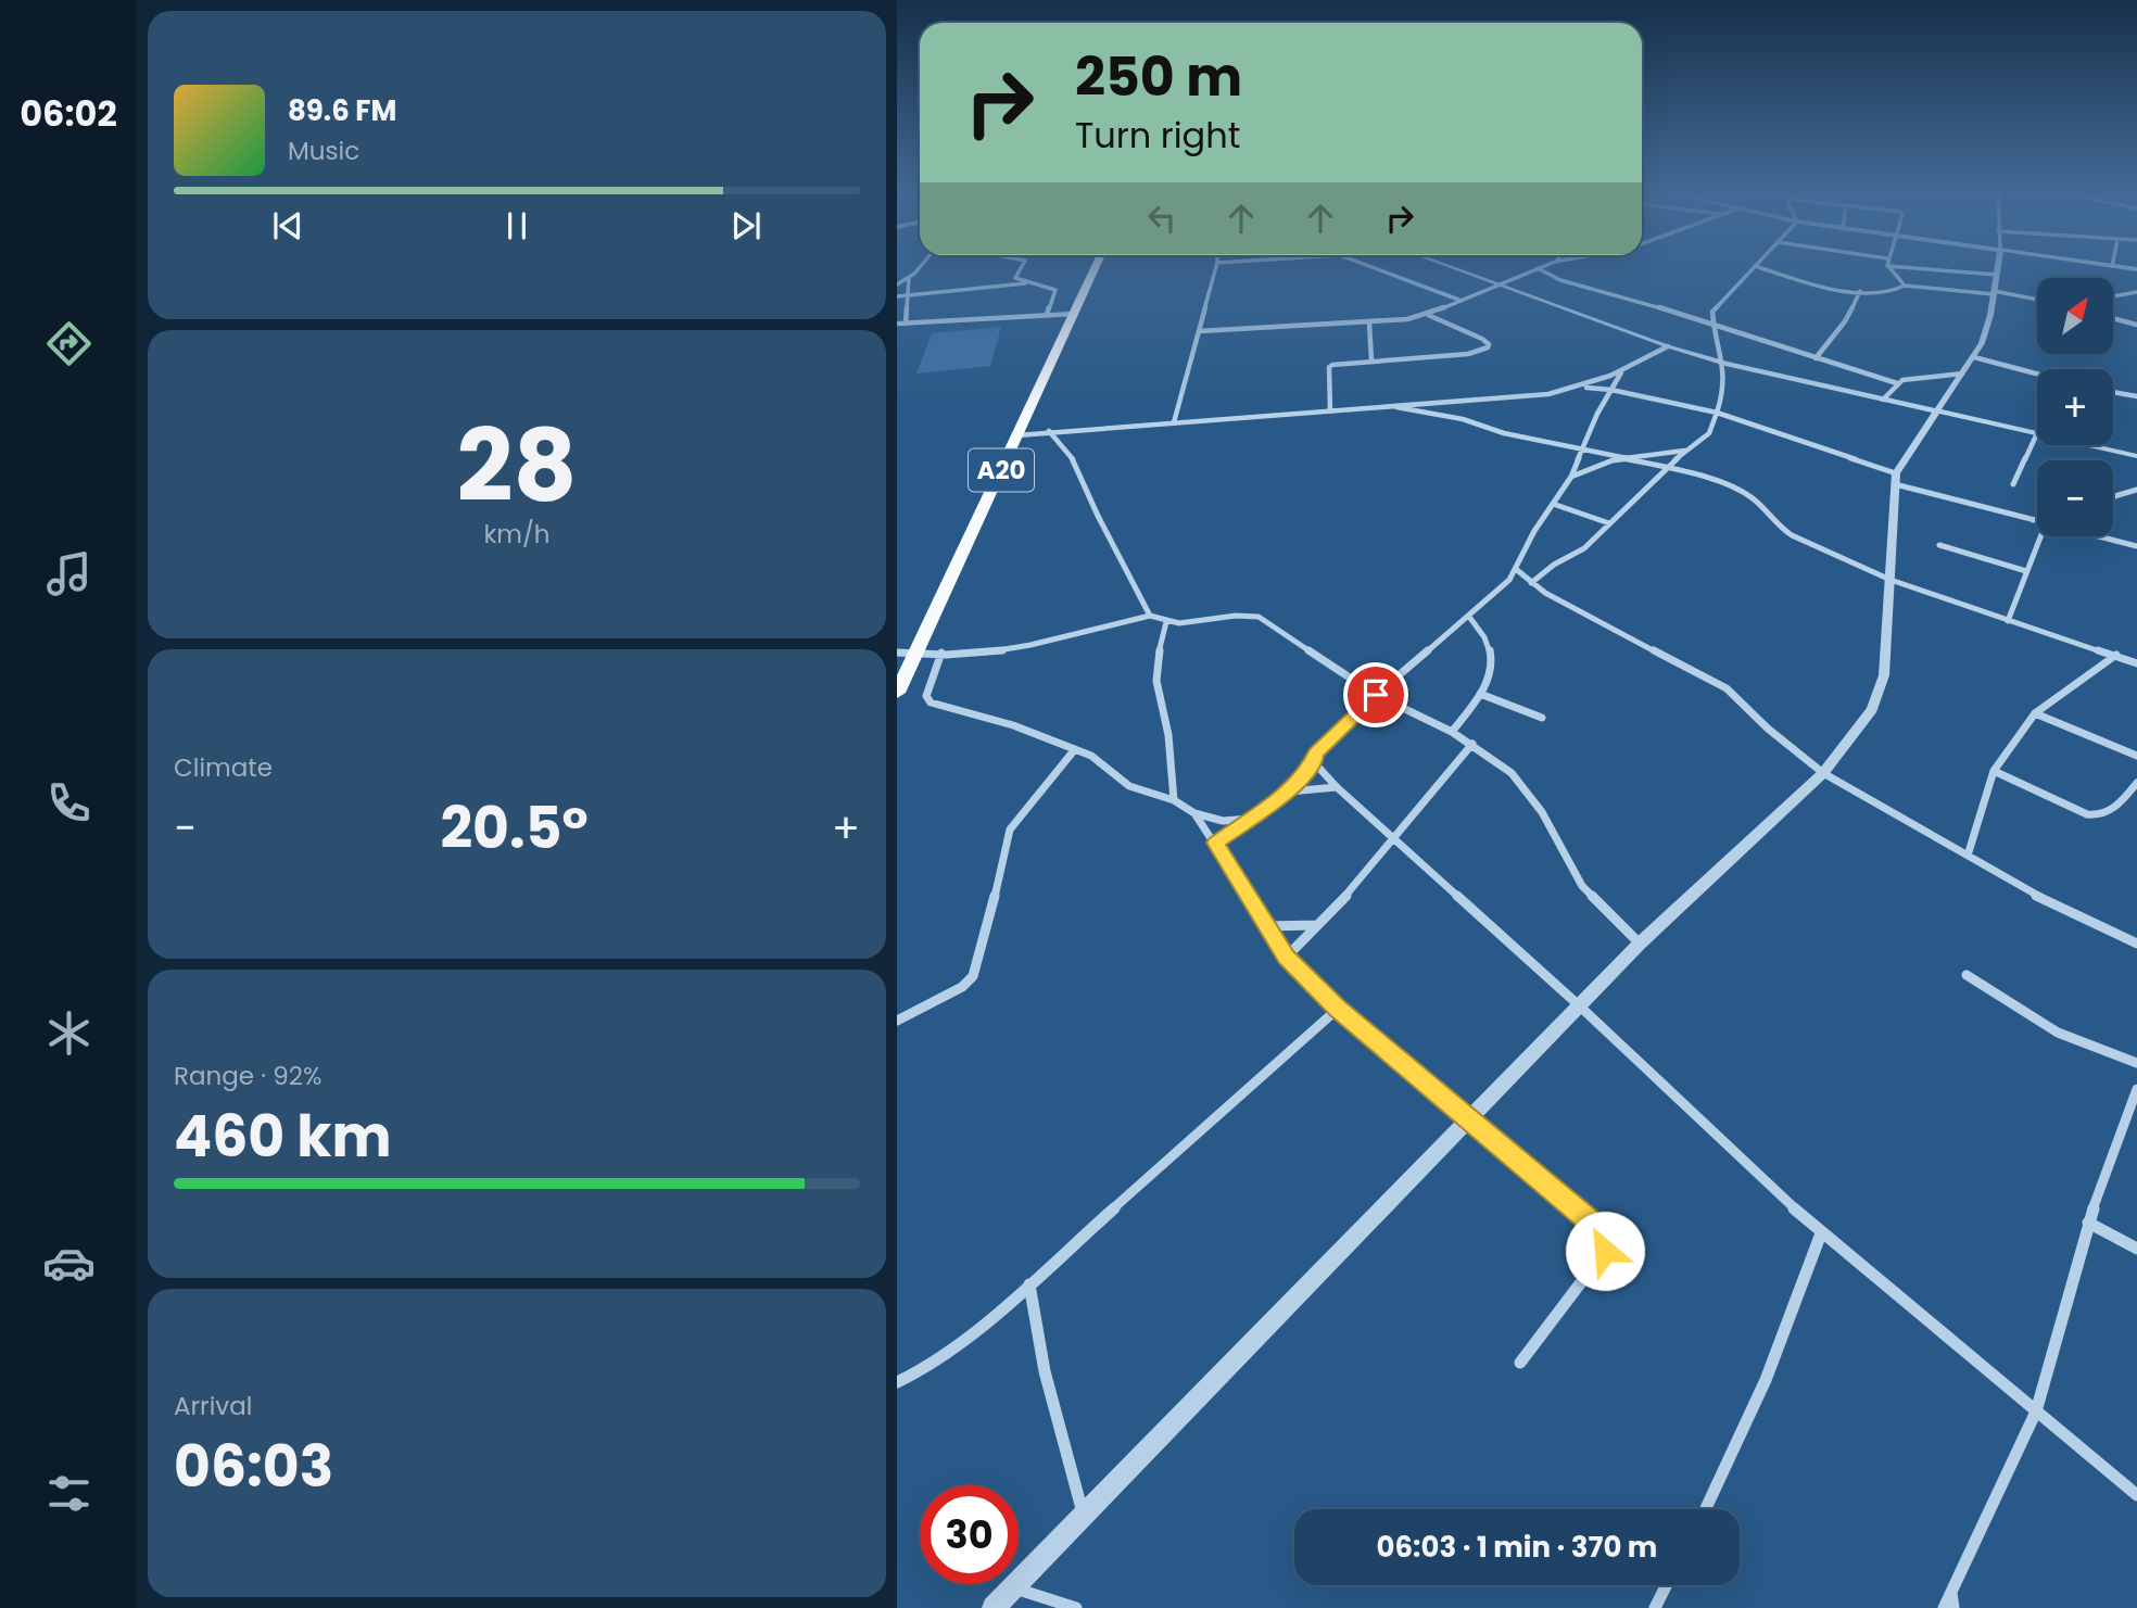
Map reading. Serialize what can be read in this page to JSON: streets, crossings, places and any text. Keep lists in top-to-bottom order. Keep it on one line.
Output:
{"streets":{"main road":["A20"]},"north":"top right","page":{"tabs":"06:02","turn":["250 m","Turn right"],"song":["89.6 FM","Music"],"map_buttons":["+","−"],"tile":[["28","km/h"],"Climate",["Range · 92%","460 km"],["Arrival","06:03"]],"heat":["−","20.5°","+"],"limit":"30","trip":"06:03 · 1 min · 370 m"}}
